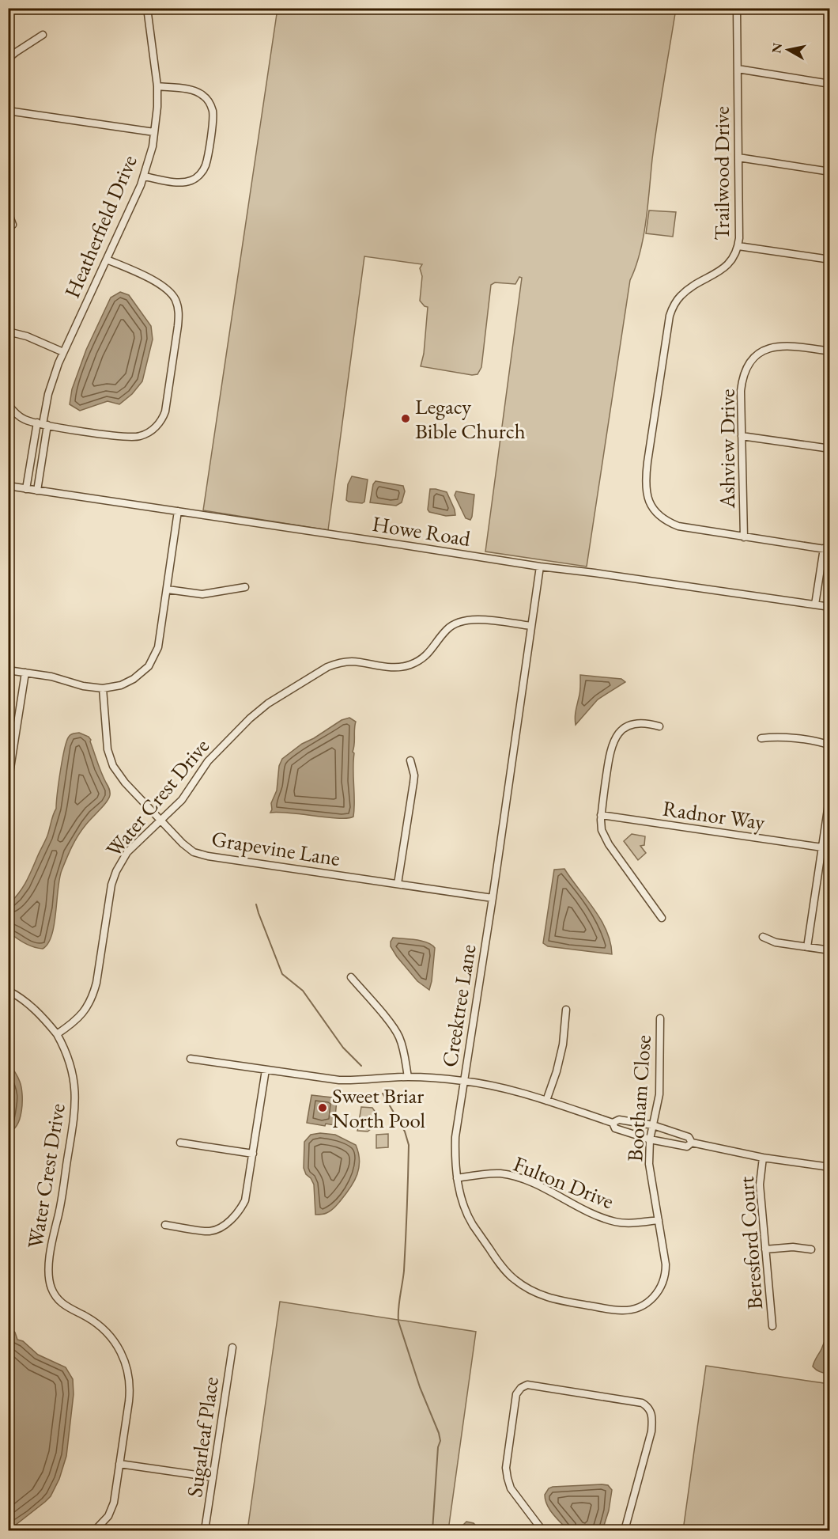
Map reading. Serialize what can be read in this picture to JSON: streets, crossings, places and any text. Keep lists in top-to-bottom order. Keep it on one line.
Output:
{"streets":{"street":["Trailwood Drive","Heatherfield Drive","Ashview Drive","Howe Road","Water Crest Drive","Radnor Way","Grapevine Lane","Creektree Lane","Bootham Close","Fulton Drive","Beresford Court","Sugarleaf Place"]},"crossings":[["Trailwood Drive","Ashview Drive"],["Heatherfield Drive","Howe Road"],["Howe Road","Creektree Lane"],["Water Crest Drive","Grapevine Lane"],["Water Crest Drive","Creektree Lane"],["Grapevine Lane","Creektree Lane"],["Creektree Lane","Bootham Close"],["Creektree Lane","Fulton Drive"],["Bootham Close","Fulton Drive"]],"places":["Legacy Bible Church","Sweet Briar North Pool"],"north":"left"}
